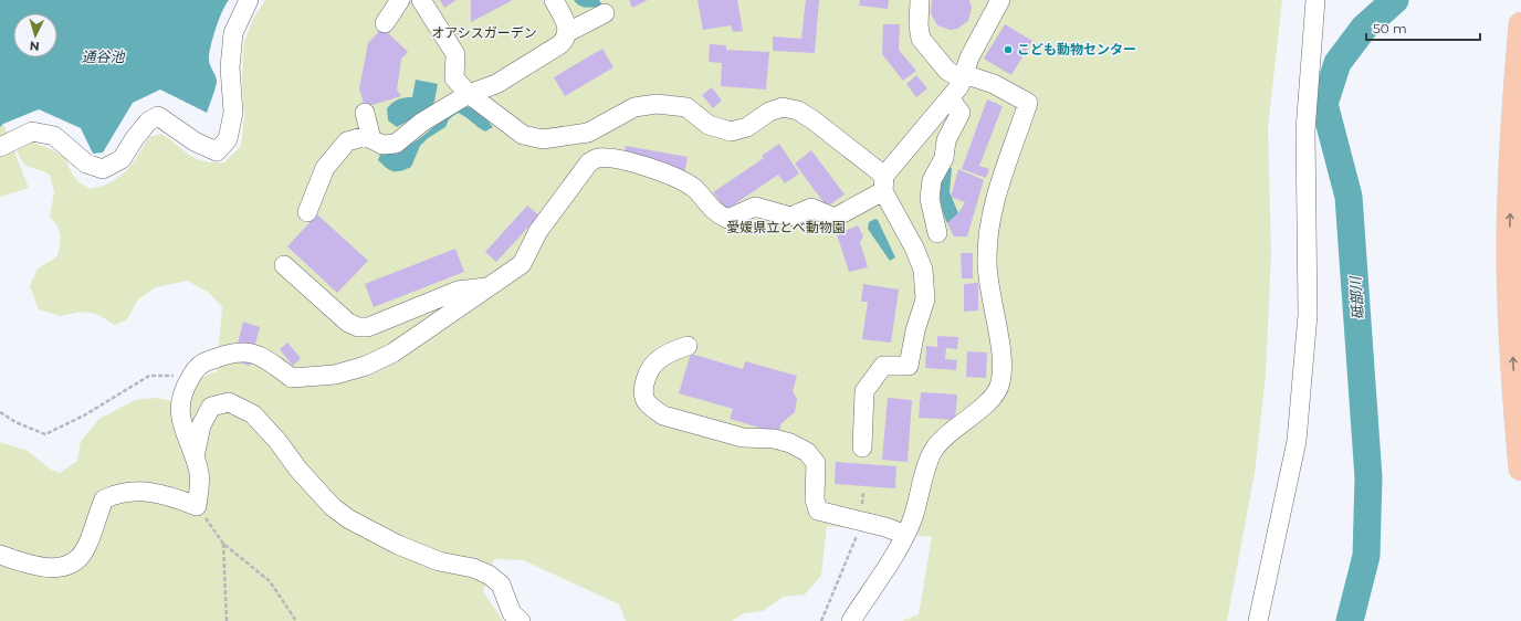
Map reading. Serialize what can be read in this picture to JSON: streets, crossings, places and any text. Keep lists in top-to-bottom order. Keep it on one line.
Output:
{"water":["通谷池","砥部川"],"parks":["オアシスガーデン","愛媛県立とべ動物園"],"places":["こども動物センター"],"scale_bar":"50 m","north":"bottom"}
